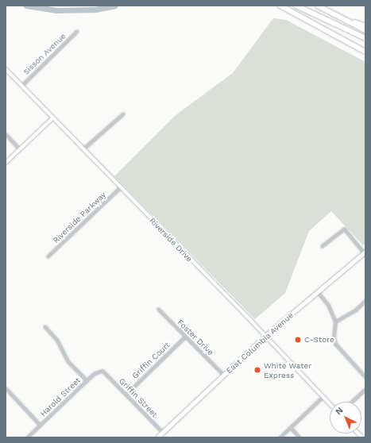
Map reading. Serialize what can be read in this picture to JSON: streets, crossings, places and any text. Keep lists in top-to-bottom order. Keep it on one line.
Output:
{"streets":{"main road":["East Columbia Avenue"],"street":["Sisson Avenue","Riverside Parkway","Riverside Drive","Foster Drive","Griffin Court","Harold Street","Griffin Street"]},"crossings":[["Sisson Avenue","Riverside Drive"],["Riverside Parkway","Riverside Drive"],["Riverside Drive","East Columbia Avenue"],["Foster Drive","East Columbia Avenue"],["Foster Drive","Griffin Court"],["East Columbia Avenue","Griffin Street"],["Griffin Court","Griffin Street"],["Harold Street","Griffin Street"]],"places":["C-Store","White Water Express"],"north":"top left"}
